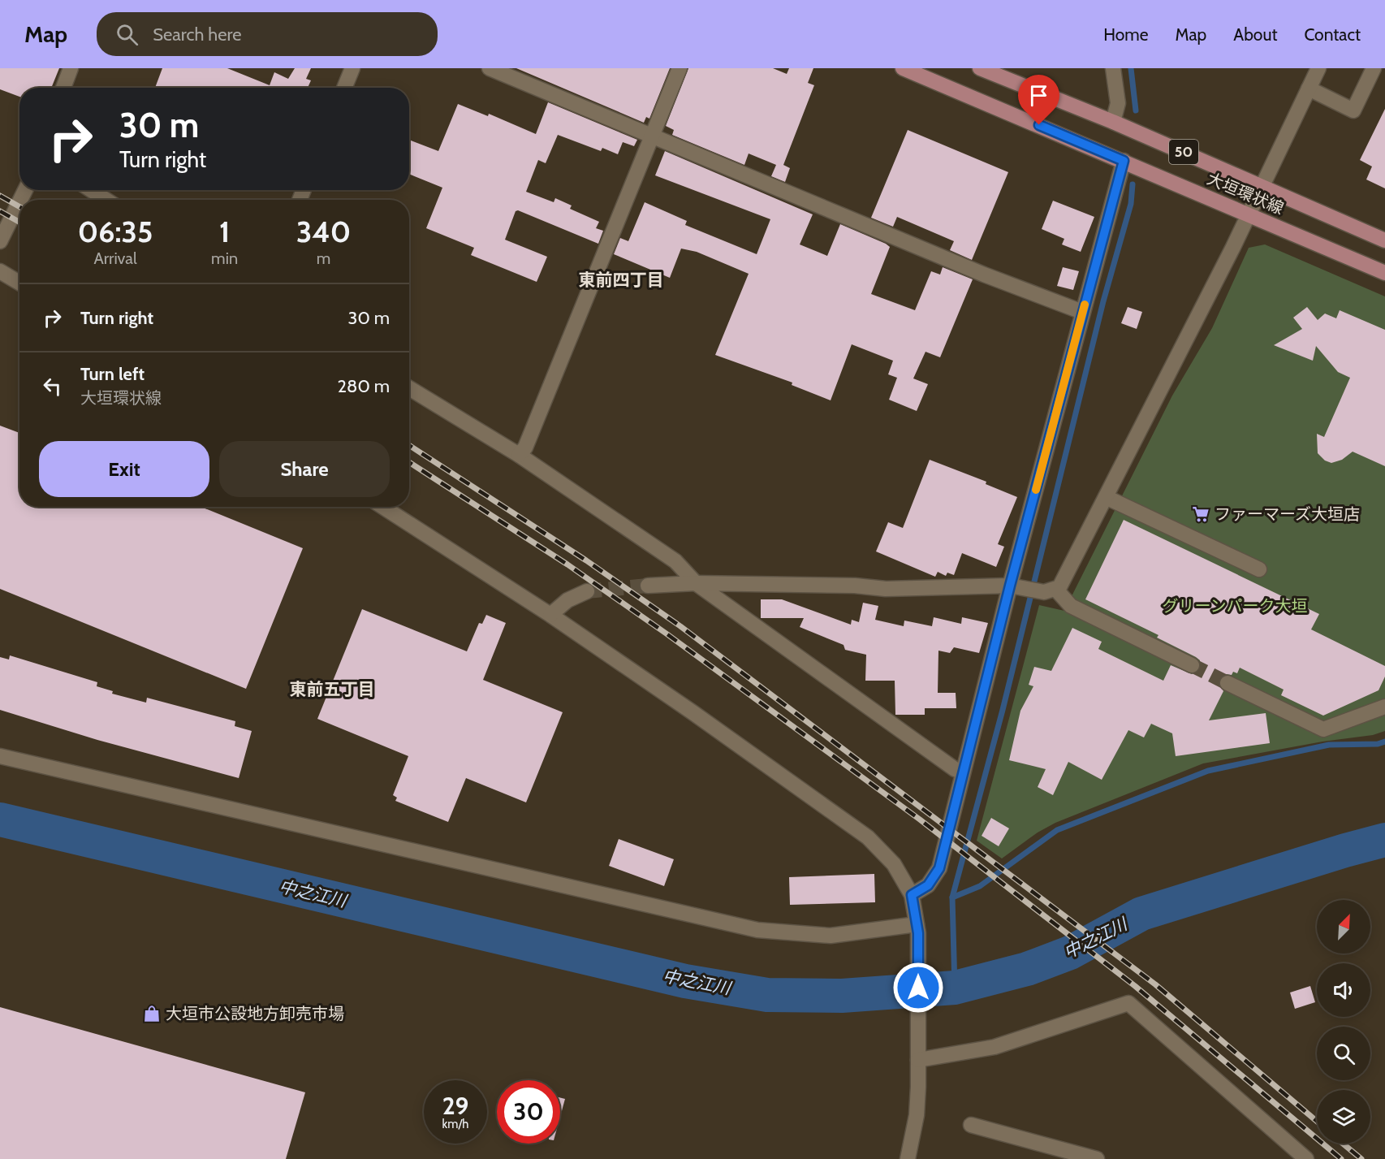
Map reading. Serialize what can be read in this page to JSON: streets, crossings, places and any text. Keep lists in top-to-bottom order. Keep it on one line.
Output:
{"streets":{"main road":["50","大垣環状線"]},"districts":["東前四丁目","東前五丁目"],"water":["中之江川"],"parks":["グリーンパーク大垣"],"places":{"supermarket":["ファーマーズ大垣店"],"shop":["大垣市公設地方卸売市場"]},"north":"top right","page":{"header":"Map","search":"Search here","nav":["Home","Map","About","Contact"],"turn":["30 m","Turn right"],"eta":["06:35","Arrival","1","min","340","m"],"list":[{"name":"Turn right","value":"30 m"},{"name":"Turn left","note":"大垣環状線","value":"280 m"}],"buttons":["Exit","Share"],"speed":"29 km/h","limit":"30"}}
